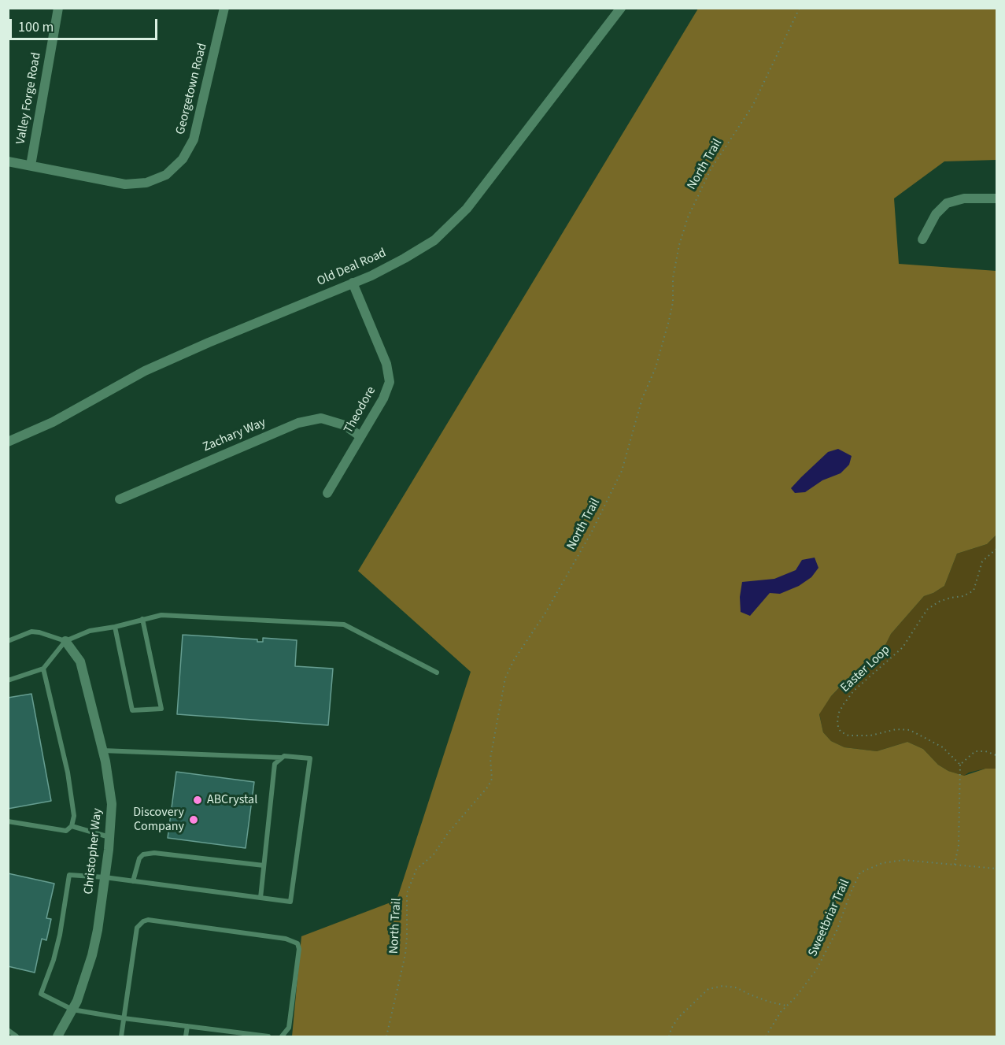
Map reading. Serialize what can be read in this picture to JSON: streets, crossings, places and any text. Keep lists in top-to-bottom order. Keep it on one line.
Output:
{"streets":{"street":["Georgetown Road","Valley Forge Road","Old Deal Road","Theodore","Zachary Way","Christopher Way"],"path":["North Trail","Easter Loop","Sweetbriar Trail"]},"crossings":[["Georgetown Road","Valley Forge Road"],["Old Deal Road","Theodore"],["Theodore","Zachary Way"]],"places":["ABCrystal","Discovery Company"],"scale_bar":"100 m"}
